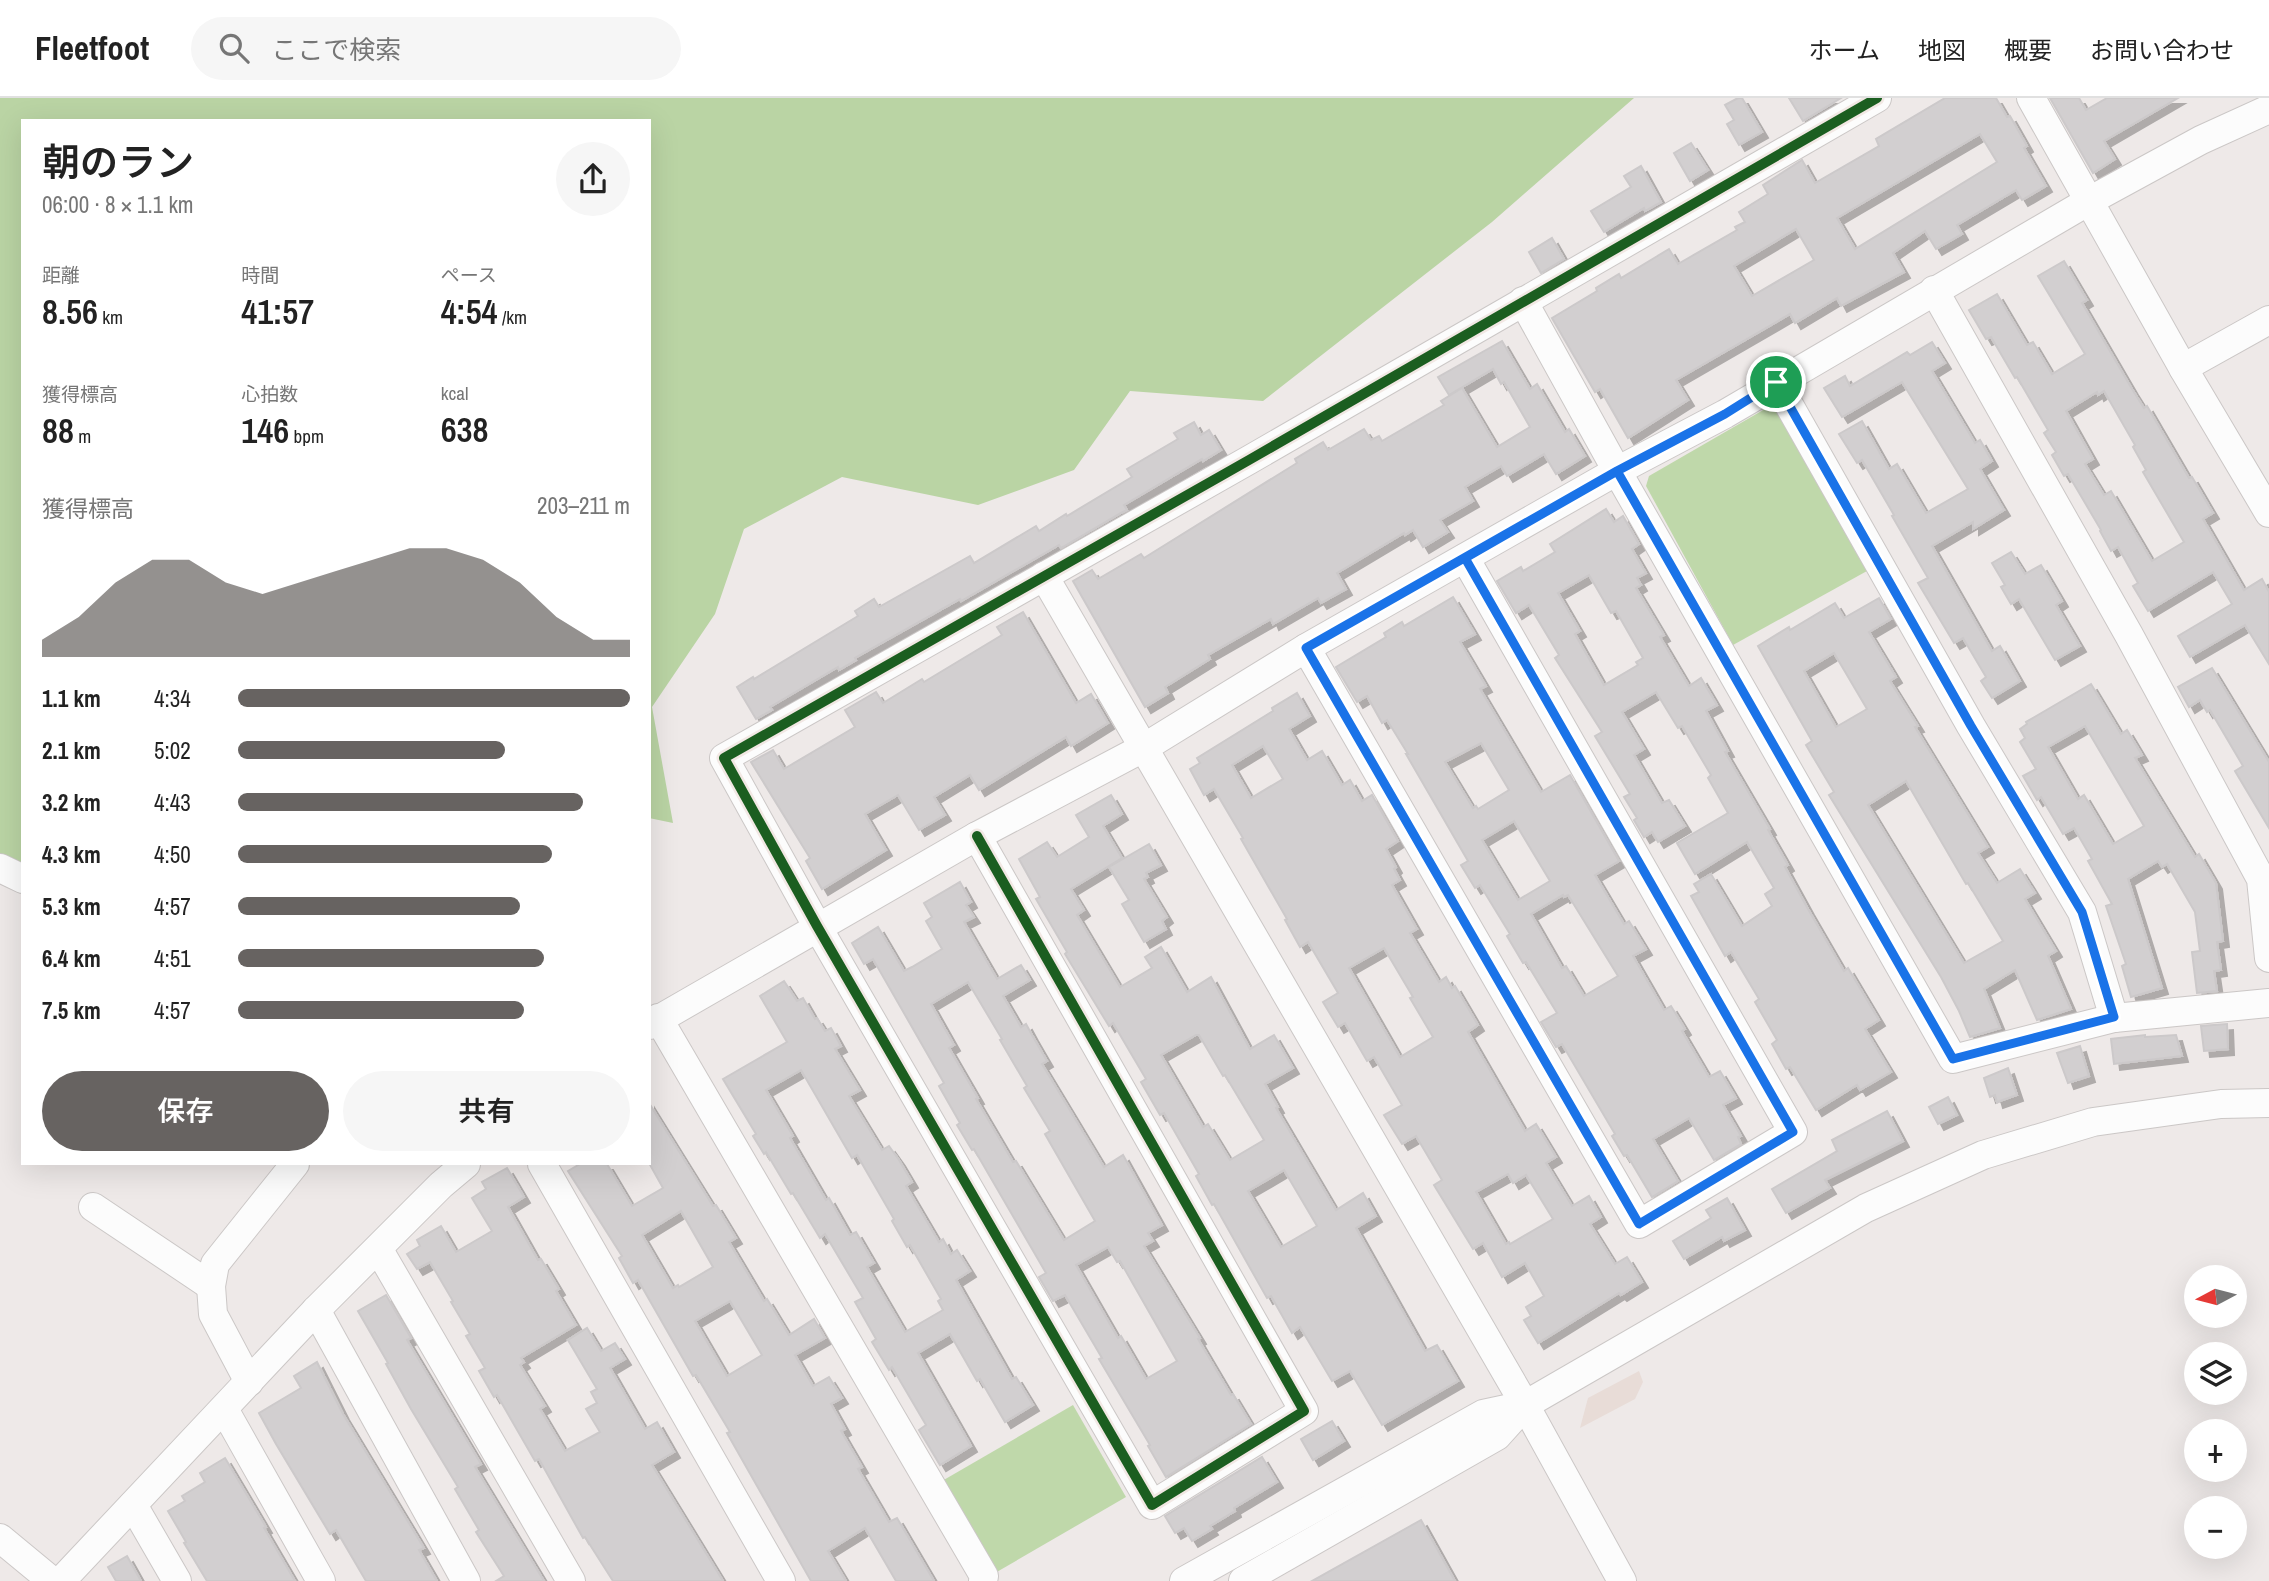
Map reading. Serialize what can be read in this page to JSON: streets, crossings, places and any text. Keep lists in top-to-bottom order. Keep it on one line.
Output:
{"north":"left","page":{"header":"Fleetfoot","search":"ここで検索","nav":["ホーム","地図","概要","お問い合わせ"],"heading":["朝のラン","06:00 · 8 × 1.1 km"],"stats":[["距離","8.56 km"],["時間","41:57"],["ペース","4:54 /km"],["獲得標高","88 m"],["心拍数","146 bpm"],["kcal","638"]],"chart":["獲得標高","203–211 m"],"list":[{"name":"1.1 km","note":"4:34"},{"name":"2.1 km","note":"5:02"},{"name":"3.2 km","note":"4:43"},{"name":"4.3 km","note":"4:50"},{"name":"5.3 km","note":"4:57"},{"name":"6.4 km","note":"4:51"},{"name":"7.5 km","note":"4:57"}],"buttons":["保存","共有"],"map_buttons":["+","−"]}}
